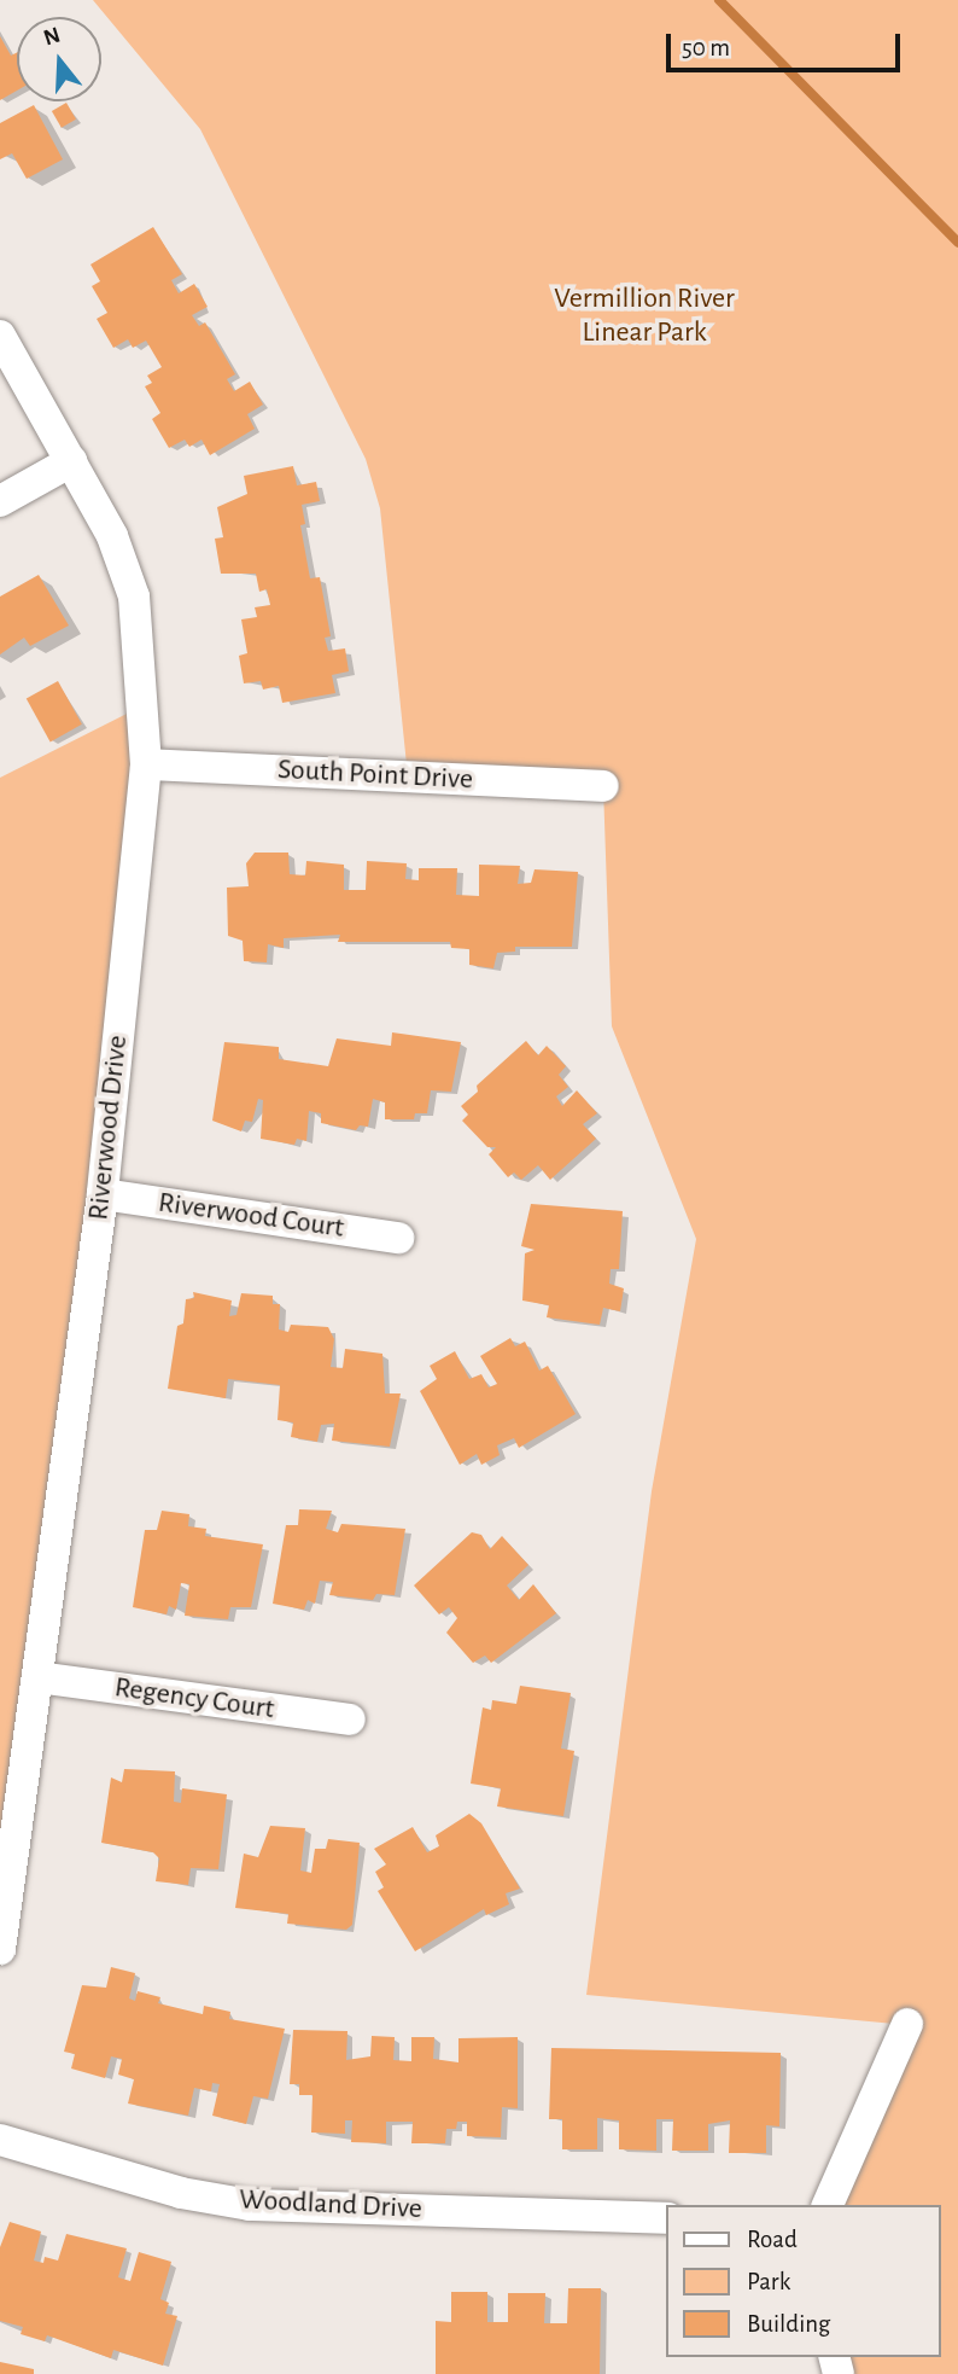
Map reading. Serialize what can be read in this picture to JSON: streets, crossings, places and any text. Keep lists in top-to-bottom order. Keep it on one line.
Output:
{"streets":{"street":["South Point Drive","Riverwood Drive","Riverwood Court","Regency Court","Woodland Drive"]},"crossings":[["South Point Drive","Riverwood Drive"],["Riverwood Drive","Riverwood Court"],["Riverwood Drive","Regency Court"]],"parks":["Vermillion River Linear Park"],"legend":["Road","Park","Building"],"scale_bar":"50 m","north":"top"}
